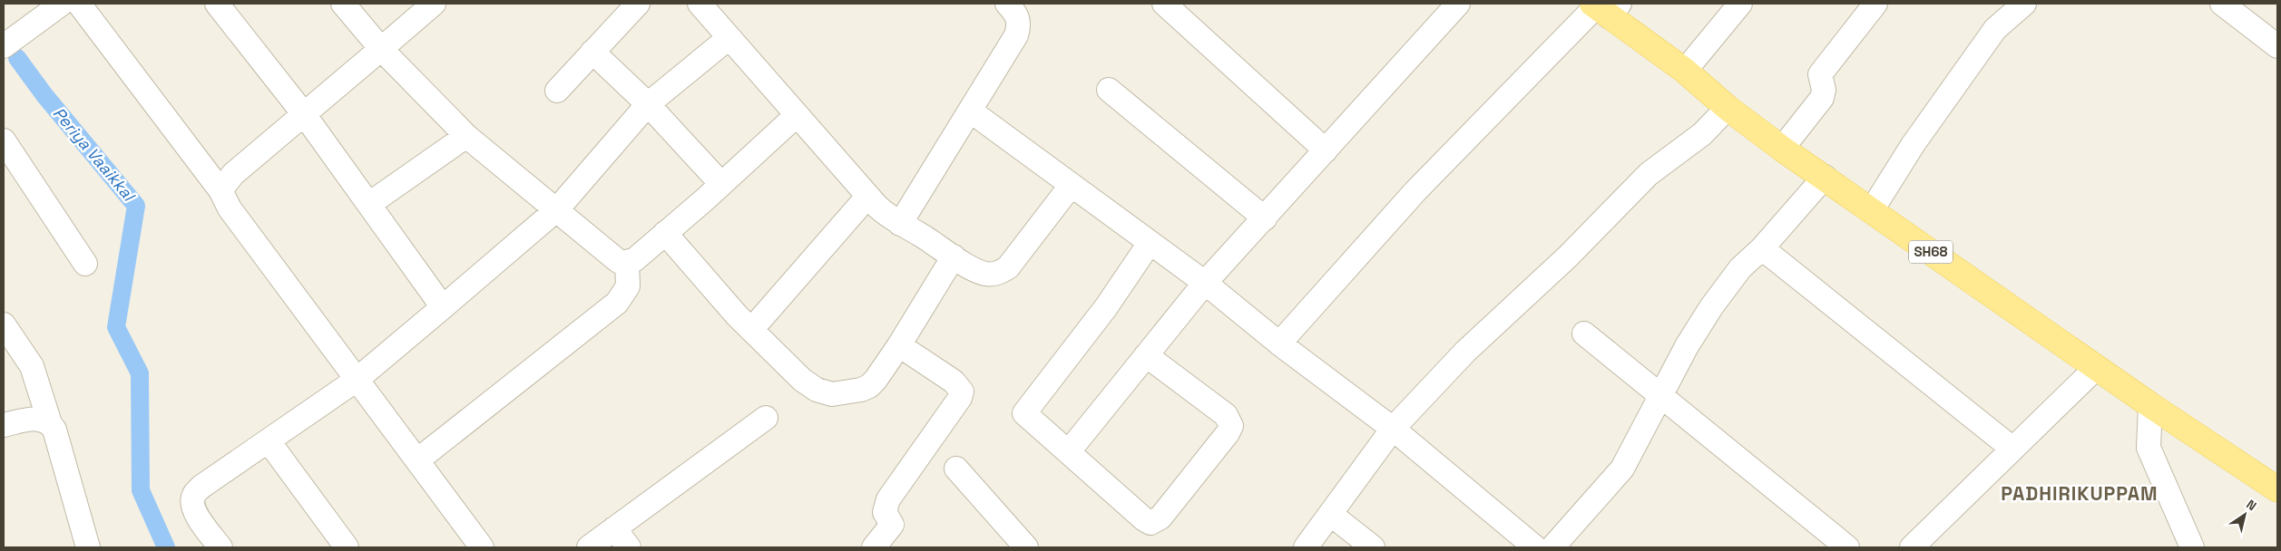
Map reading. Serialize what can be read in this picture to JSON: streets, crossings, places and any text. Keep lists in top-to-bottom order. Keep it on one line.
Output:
{"streets":{"main road":["SH68"]},"districts":["PADHIRIKUPPAM"],"water":["Periya Vaaikkal"],"north":"top right"}
